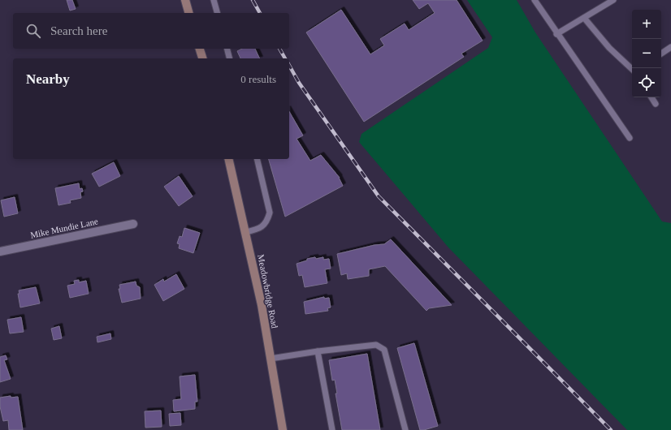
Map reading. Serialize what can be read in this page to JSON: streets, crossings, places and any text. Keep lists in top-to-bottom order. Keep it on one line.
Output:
{"streets":{"main road":["Meadowbridge Road"],"street":["Mike Mundie Lane"]},"page":{"map_buttons":["+","−"],"search":"Search here","heading":["Nearby","0 results"]}}
